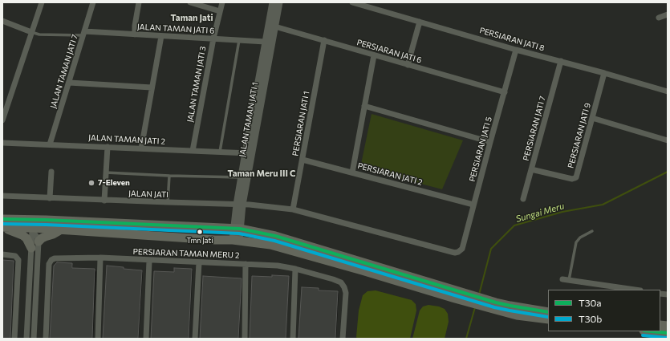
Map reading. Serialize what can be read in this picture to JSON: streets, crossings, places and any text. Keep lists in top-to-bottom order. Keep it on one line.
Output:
{"streets":{"street":["JALAN TAMAN JATI 6","PERSIARAN JATI 8","PERSIARAN JATI 6","JALAN TAMAN JATI 7","JALAN TAMAN JATI 3","JALAN TAMAN JATI 1","PERSIARAN JATI 1","PERSIARAN JATI 7","PERSIARAN JATI 9","JALAN TAMAN JATI 2","PERSIARAN JATI 5","PERSIARAN JATI 2","JALAN JATI","PERSIARAN TAMAN MERU 2"]},"crossings":[["JALAN TAMAN JATI 6","JALAN TAMAN JATI 7"],["JALAN TAMAN JATI 6","JALAN TAMAN JATI 3"],["JALAN TAMAN JATI 6","JALAN TAMAN JATI 1"],["PERSIARAN JATI 8","PERSIARAN JATI 7"],["PERSIARAN JATI 8","PERSIARAN JATI 9"],["PERSIARAN JATI 8","PERSIARAN JATI 5"],["PERSIARAN JATI 6","JALAN TAMAN JATI 1"],["PERSIARAN JATI 6","PERSIARAN JATI 1"],["PERSIARAN JATI 6","PERSIARAN JATI 5"],["JALAN TAMAN JATI 7","JALAN TAMAN JATI 2"],["JALAN TAMAN JATI 3","JALAN TAMAN JATI 2"],["JALAN TAMAN JATI 1","JALAN TAMAN JATI 2"],["JALAN TAMAN JATI 1","JALAN JATI"],["PERSIARAN JATI 1","PERSIARAN JATI 2"],["PERSIARAN JATI 1","JALAN JATI"],["PERSIARAN JATI 7","PERSIARAN JATI 9"],["PERSIARAN JATI 5","PERSIARAN JATI 2"],["PERSIARAN JATI 5","JALAN JATI"]],"districts":["Taman Jati","Taman Meru III C"],"water":["Sungai Meru"],"places":["7-Eleven","Tmn Jati"],"lines":["transit line T30a","transit line T30b"],"legend":["T30a","T30b"]}
